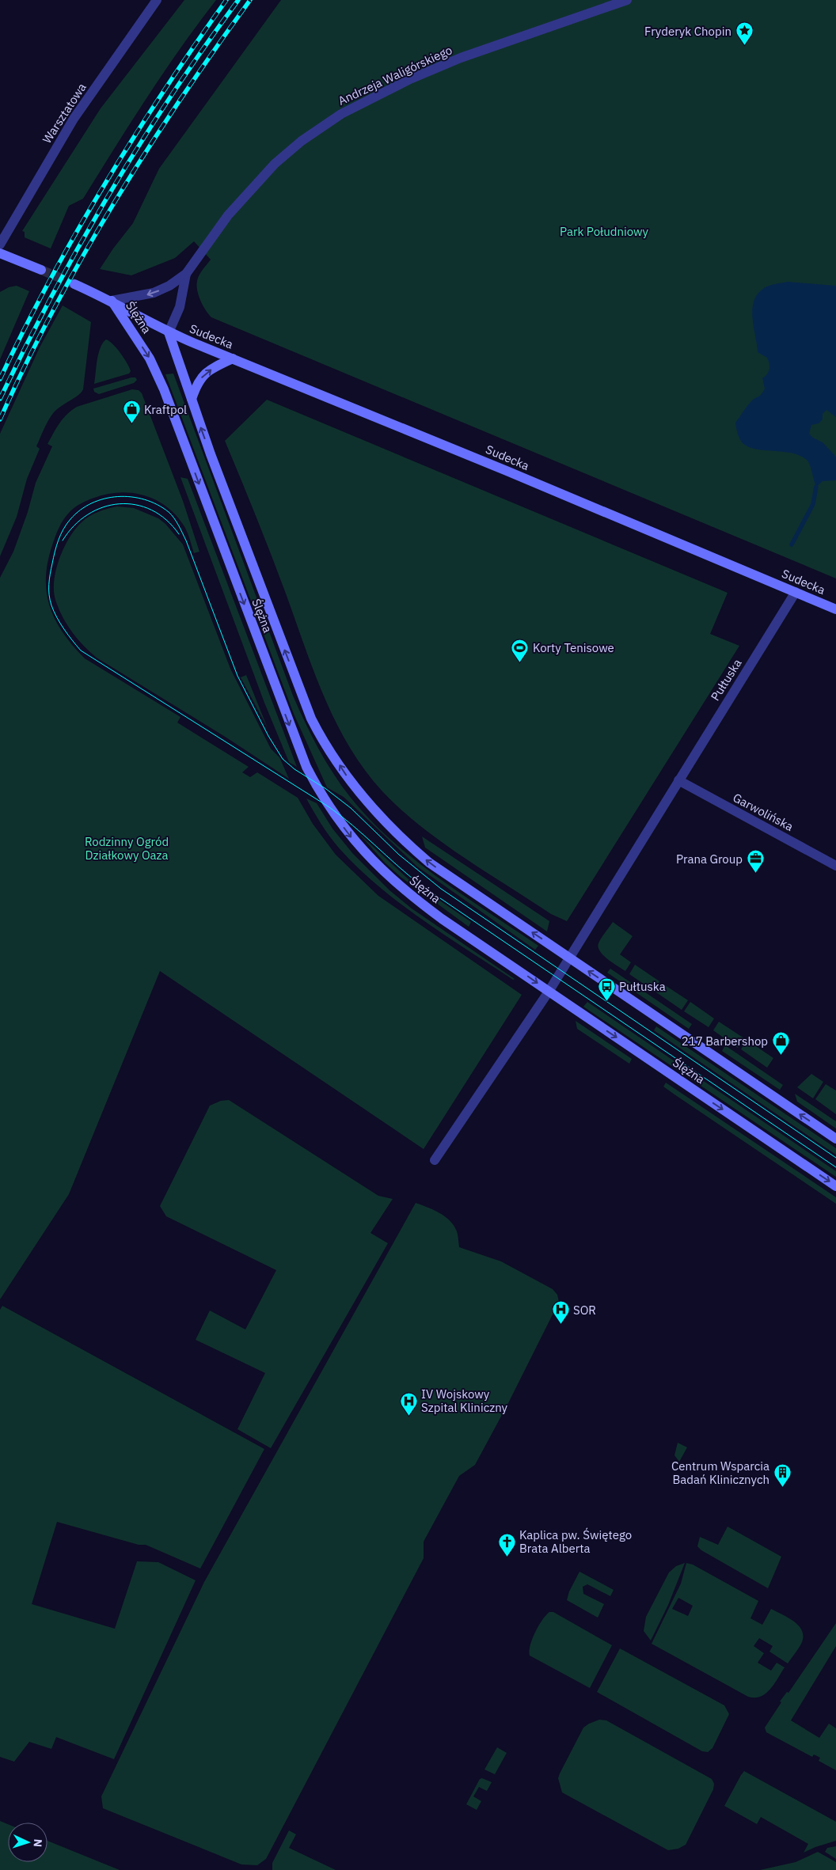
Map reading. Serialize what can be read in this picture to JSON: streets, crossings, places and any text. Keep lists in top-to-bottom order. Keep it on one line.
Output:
{"streets":{"main road":["Ślężna","Sudecka"],"street":["Andrzeja Waligórskiego","Warsztatowa","Pułtuska","Garwolińska"]},"crossings":[["Andrzeja Waligórskiego","Ślężna"],["Andrzeja Waligórskiego","Sudecka"],["Ślężna","Sudecka"],["Ślężna","Pułtuska"],["Sudecka","Pułtuska"],["Pułtuska","Garwolińska"]],"parks":["Park Południowy","Rodzinny Ogród Działkowy Oaza"],"places":{"place":["Fryderyk Chopin"],"shop":["Kraftpol","217 Barbershop"],"sports":["Korty Tenisowe"],"office":["Prana Group"],"bus stop":["Pułtuska"],"hospital":["SOR","IV Wojskowy Szpital Kliniczny"],"building":["Centrum Wsparcia Badań Klinicznych"],"church":["Kaplica pw. Świętego Brata Alberta"]},"north":"right"}
